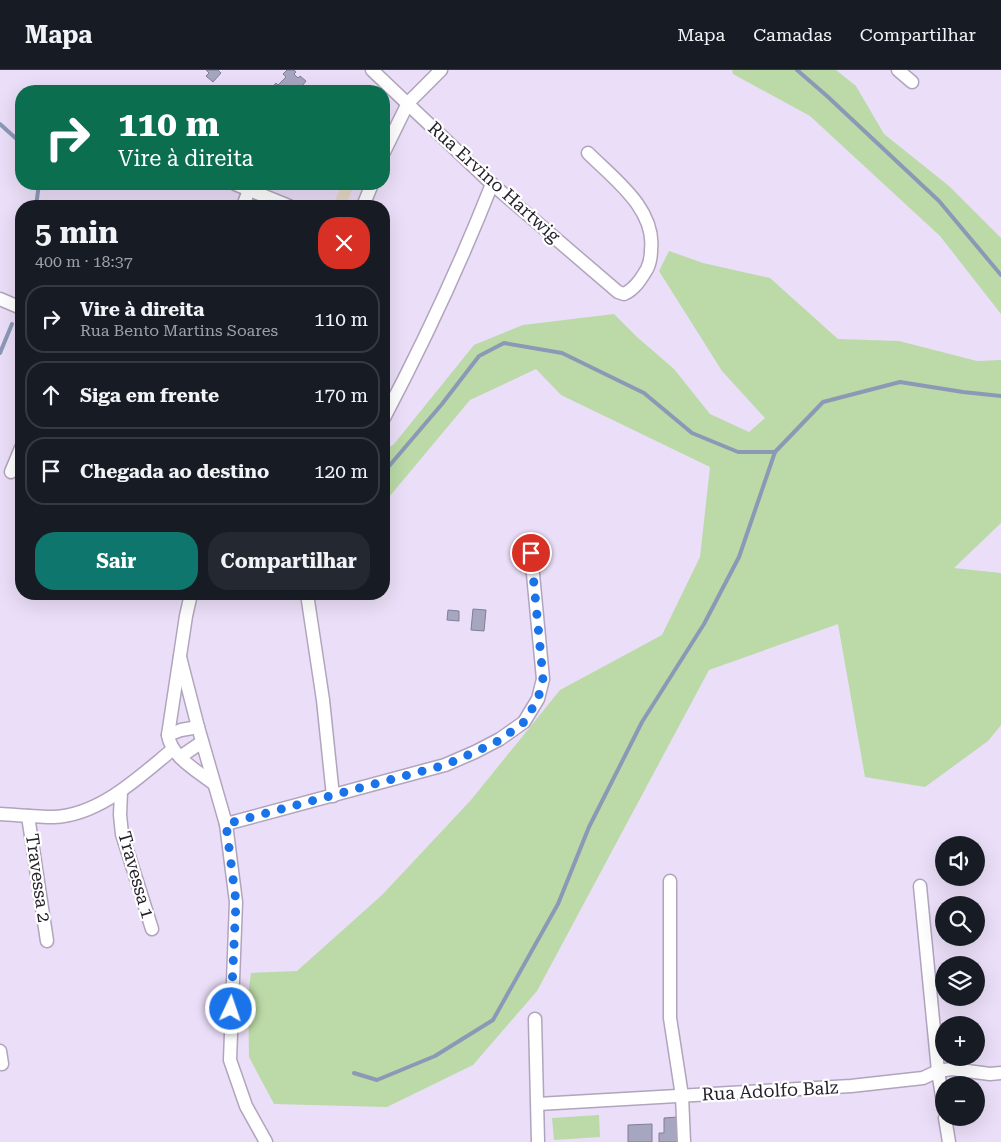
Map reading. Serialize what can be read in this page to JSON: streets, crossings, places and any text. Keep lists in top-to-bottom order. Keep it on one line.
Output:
{"streets":{"street":["Rua Ervino Hartwig","Travessa 1","Travessa 2","Rua Adolfo Balz"]},"page":{"header":"Mapa","nav":["Mapa","Camadas","Compartilhar"],"turn":["110 m","Vire à direita"],"heading":["5 min","400 m · 18:37"],"list":[{"name":"Vire à direita","note":"Rua Bento Martins Soares","value":"110 m"},{"name":"Siga em frente","value":"170 m"},{"name":"Chegada ao destino","value":"120 m"}],"buttons":["Sair","Compartilhar"],"map_buttons":["+","−"]}}
